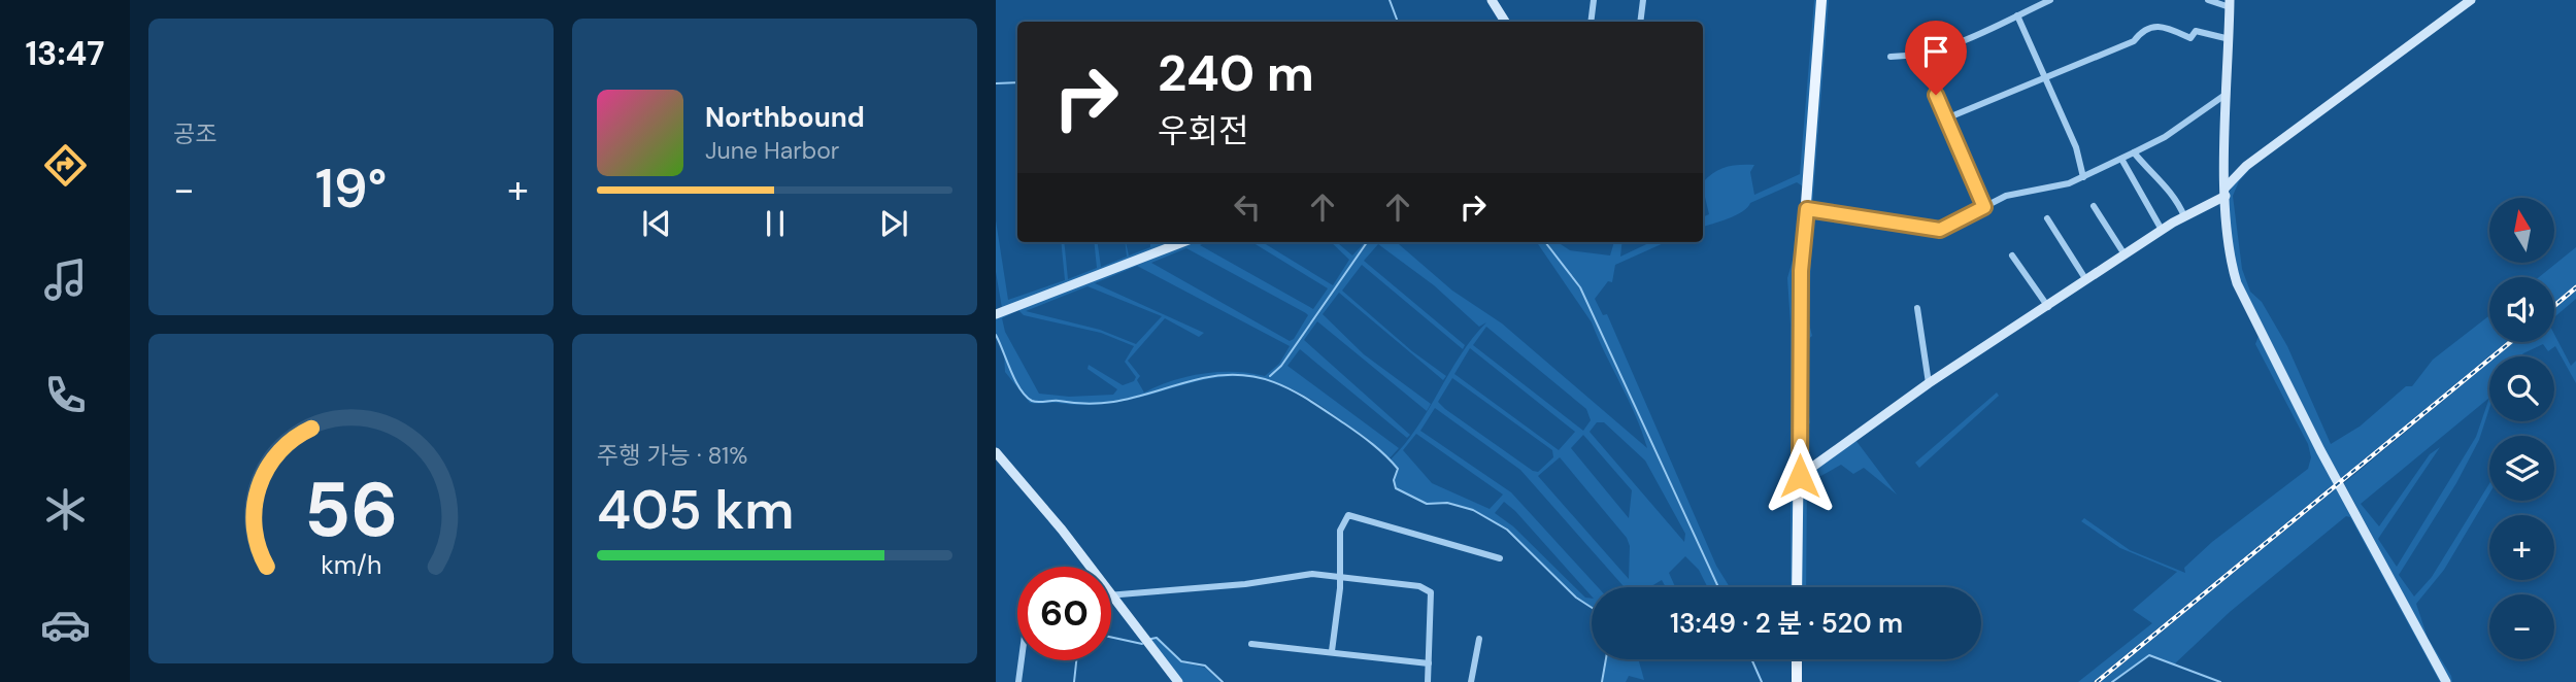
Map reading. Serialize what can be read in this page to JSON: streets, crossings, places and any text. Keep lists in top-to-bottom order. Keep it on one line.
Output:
{"north":"top","page":{"tabs":"13:47","tile":["공조",["주행 가능 · 81%","405 km"]],"turn":["240 m","우회전"],"song":["Northbound","June Harbor"],"heat":["−","19°","+"],"map_buttons":["+","−"],"limit":"60","trip":"13:49 · 2 분 · 520 m","gauge":["56","km/h"]}}
